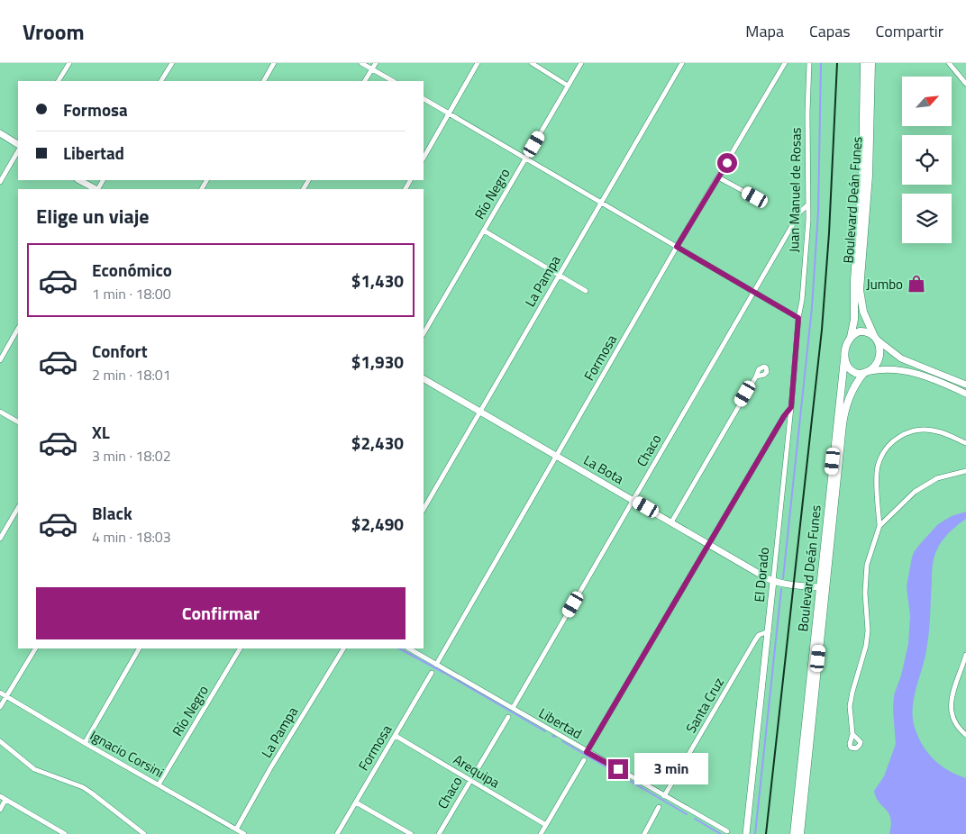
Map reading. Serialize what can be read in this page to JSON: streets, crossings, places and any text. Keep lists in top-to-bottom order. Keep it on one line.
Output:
{"streets":{"main road":["Boulevard Deán Funes"],"street":["Juan Manuel de Rosas","Río Negro","La Pampa","Formosa","Chaco","La Bota","El Dorado","Santa Cruz","Libertad","Ignacio Corsini","Arequipa"]},"crossings":[["Juan Manuel de Rosas","Chaco"],["Juan Manuel de Rosas","El Dorado"],["Río Negro","Ignacio Corsini"],["Boulevard Deán Funes","La Bota"],["La Pampa","La Bota"],["La Pampa","Ignacio Corsini"],["Formosa","La Bota"],["Formosa","Libertad"],["Formosa","Arequipa"],["Chaco","La Bota"],["Chaco","Libertad"],["Chaco","Arequipa"],["La Bota","El Dorado"],["El Dorado","Santa Cruz"],["Santa Cruz","Libertad"]],"places":{"shop":["Jumbo"]},"north":"top right","page":{"header":"Vroom","nav":["Mapa","Capas","Compartir"],"banner":["Formosa","Libertad"],"heading":"Elige un viaje","list":[{"name":"Económico","note":"1 min · 18:00","value":"$1,430"},{"name":"Confort","note":"2 min · 18:01","value":"$1,930"},{"name":"XL","note":"3 min · 18:02","value":"$2,430"},{"name":"Black","note":"4 min · 18:03","value":"$2,490"}],"buttons":"Confirmar","bubble":"3 min"}}
